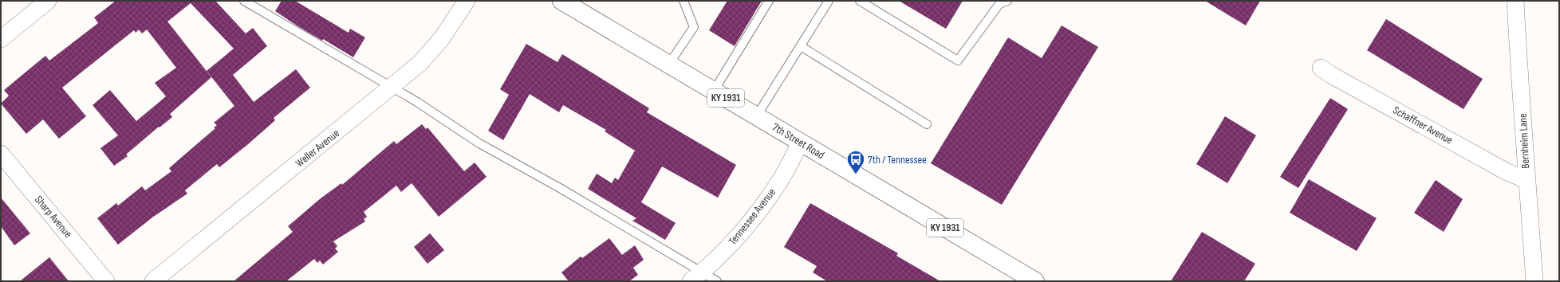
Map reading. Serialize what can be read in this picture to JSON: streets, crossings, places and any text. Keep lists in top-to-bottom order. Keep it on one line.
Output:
{"streets":{"main road":["KY 1931","7th Street Road"],"street":["Schaffner Avenue","Bernheim Lane","Weller Avenue","Sharp Avenue","Tennessee Avenue"]},"crossings":[["Schaffner Avenue","Bernheim Lane"],["7th Street Road","Tennessee Avenue"]],"places":{"bus stop":["7th / Tennessee"]}}
